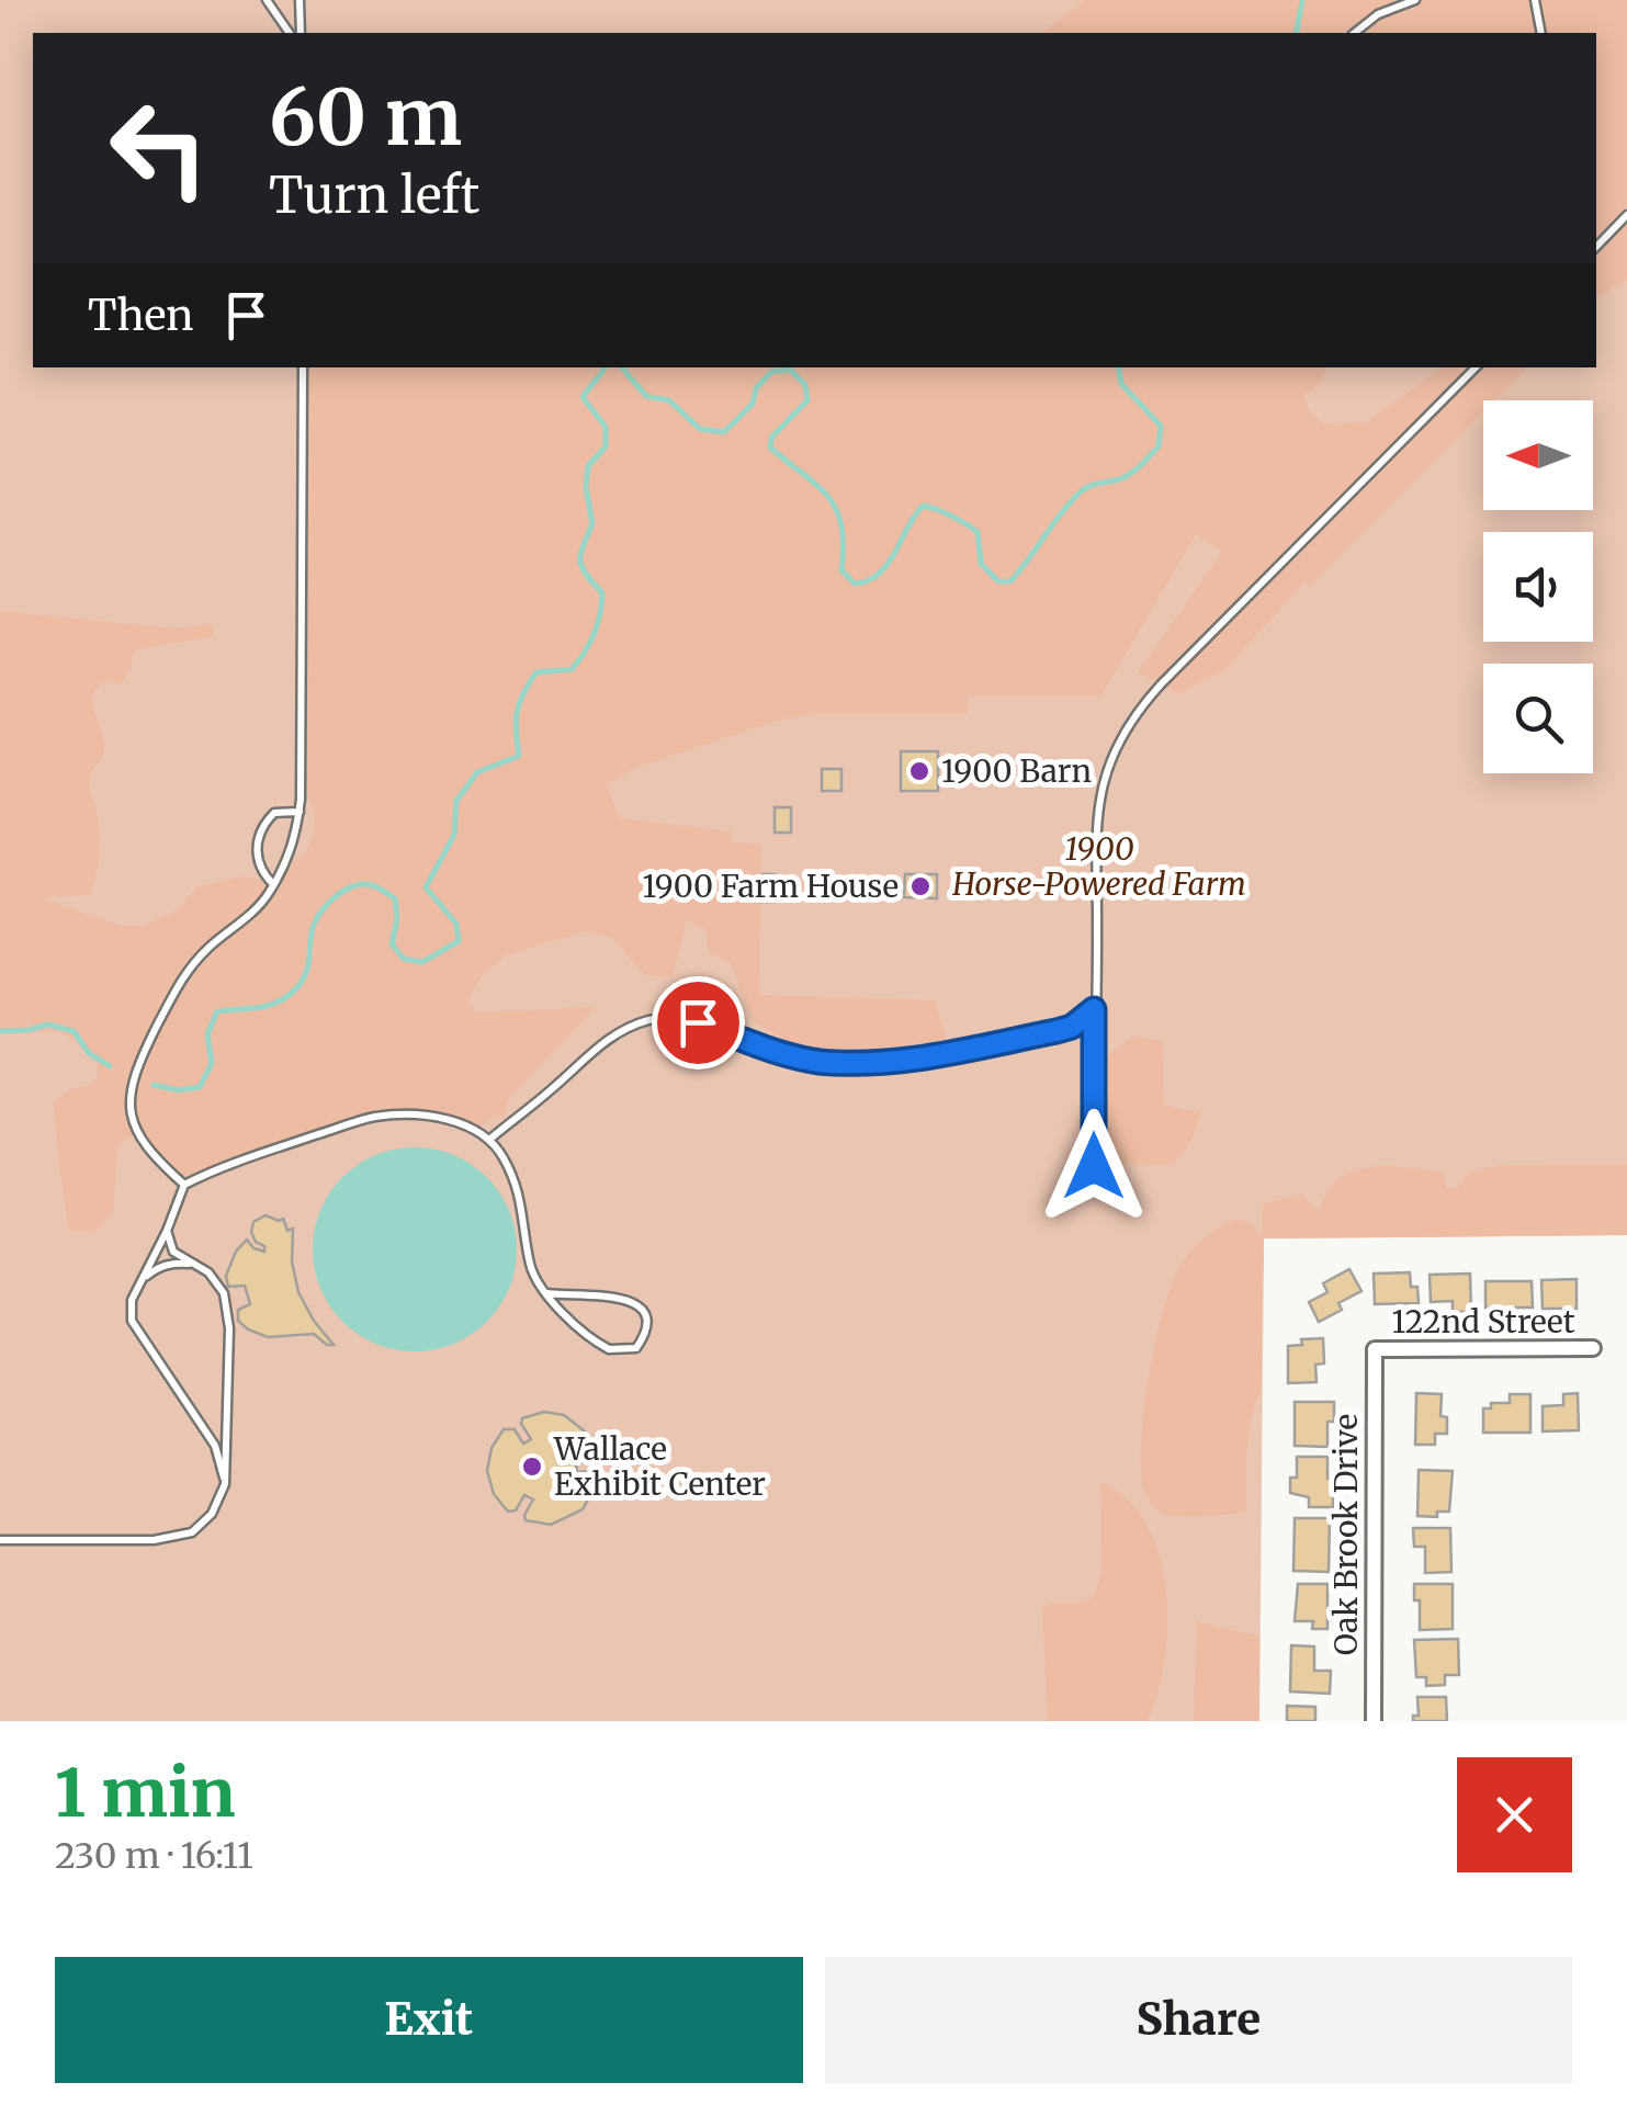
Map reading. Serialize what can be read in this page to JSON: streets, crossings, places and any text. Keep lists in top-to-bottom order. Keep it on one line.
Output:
{"streets":{"street":["122nd Street","Oak Brook Drive"]},"crossings":[["122nd Street","Oak Brook Drive"]],"parks":["1900 Horse-Powered Farm"],"places":["1900 Barn","1900 Farm House","Wallace Exhibit Center"],"north":"left","page":{"turn":["60 m","Turn left"],"then":"Then","heading":["1 min","230 m · 16:11"],"buttons":["Exit","Share"]}}
